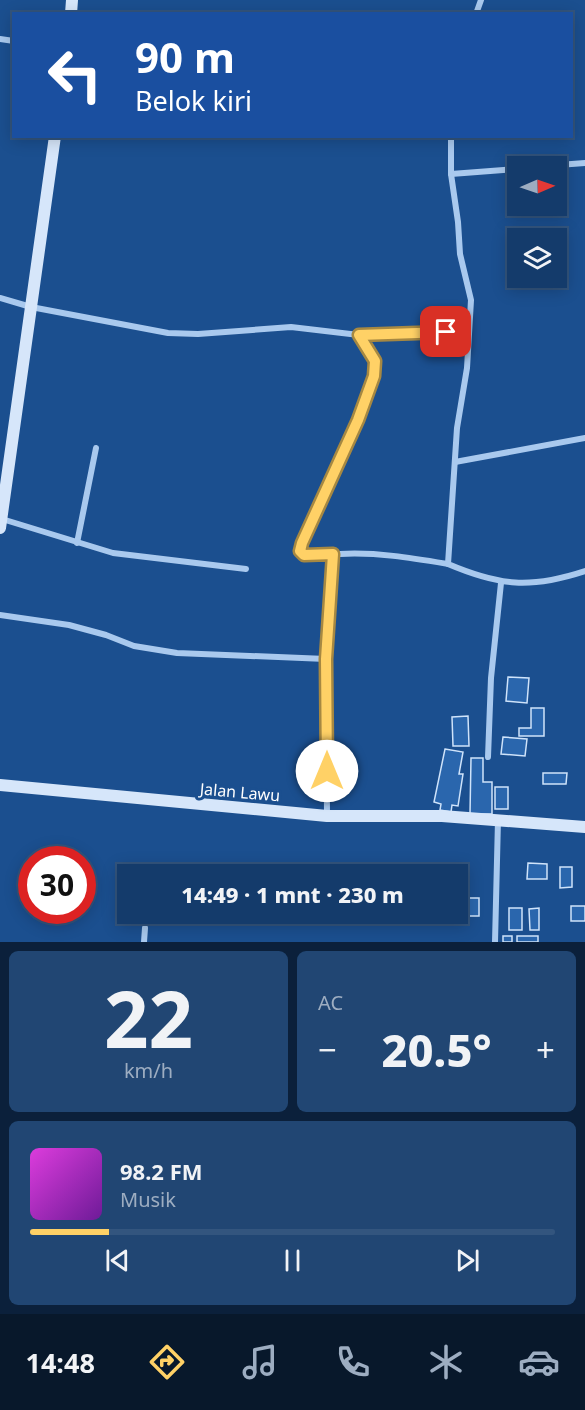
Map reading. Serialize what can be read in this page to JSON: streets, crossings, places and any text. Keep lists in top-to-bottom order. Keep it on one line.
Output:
{"streets":{"main road":["Jalan Lawu"]},"north":"right","page":{"turn":["90 m","Belok kiri"],"limit":"30","trip":"14:49 · 1 mnt · 230 m","tile":[["22","km/h"],"AC"],"heat":["−","20.5°","+"],"song":["98.2 FM","Musik"],"tabs":"14:48"}}
